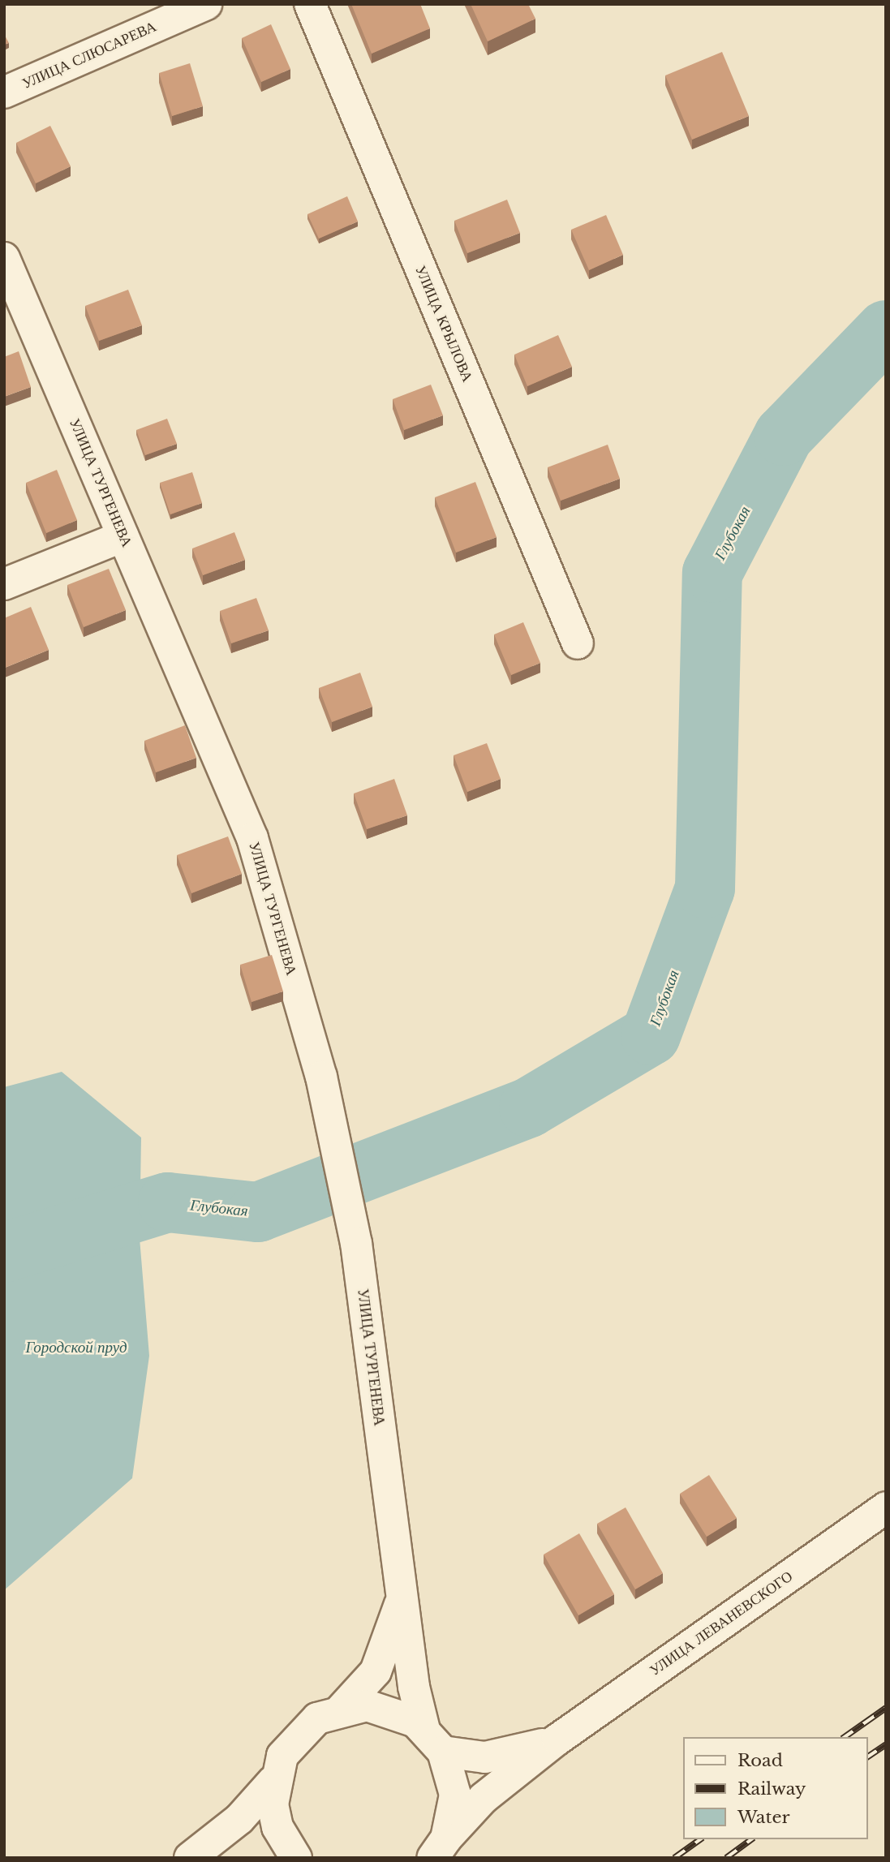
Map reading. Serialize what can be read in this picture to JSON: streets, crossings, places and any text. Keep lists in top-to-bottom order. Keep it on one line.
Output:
{"streets":{"main road":["УЛИЦА СЛЮСАРЕВА","УЛИЦА КРЫЛОВА","УЛИЦА ТУРГЕНЕВА","УЛИЦА ЛЕВАНЕВСКОГО"]},"crossings":[["УЛИЦА ТУРГЕНЕВА","УЛИЦА ЛЕВАНЕВСКОГО"]],"water":["Глубокая","Городской пруд"],"legend":["Road","Railway","Water"]}
